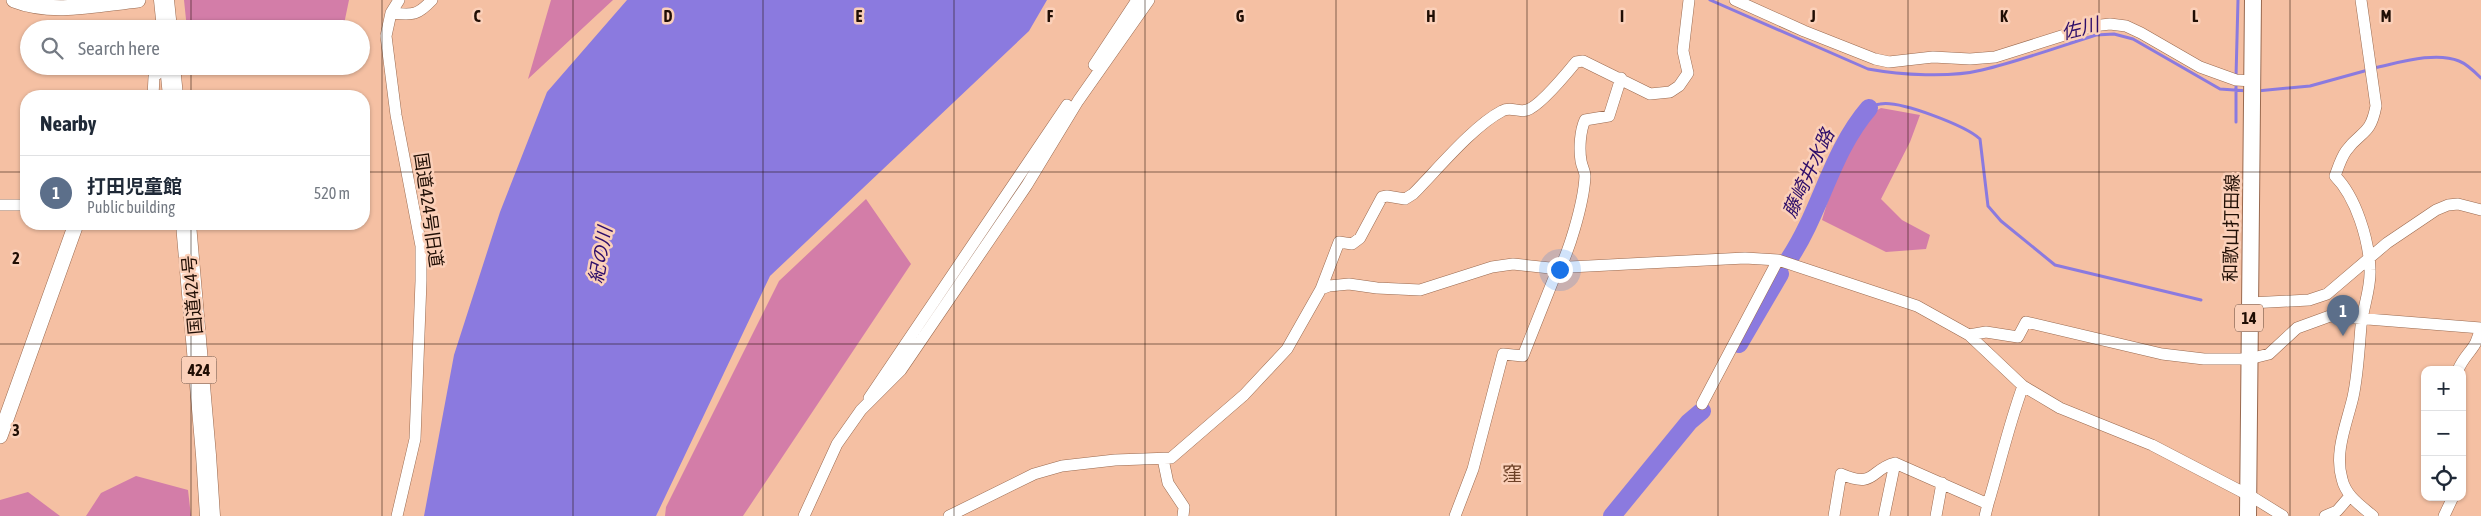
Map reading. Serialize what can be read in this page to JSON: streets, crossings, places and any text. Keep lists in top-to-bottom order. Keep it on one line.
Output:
{"streets":{"highway":["国道424号","424"],"main road":["和歌山打田線","14"],"street":["国道424号旧道"]},"districts":["窪"],"water":["佐川","藤崎井水路","紀の川"],"page":{"search":"Search here","heading":"Nearby","list":[{"mark":"1","name":"打田児童館","note":"Public building","value":"520 m"}],"pins":"1","map_buttons":["+","−"]},"grid":{"columns":["C","D","E","F","G","H","I","J","K","L","M"],"rows":["2","3"]}}
